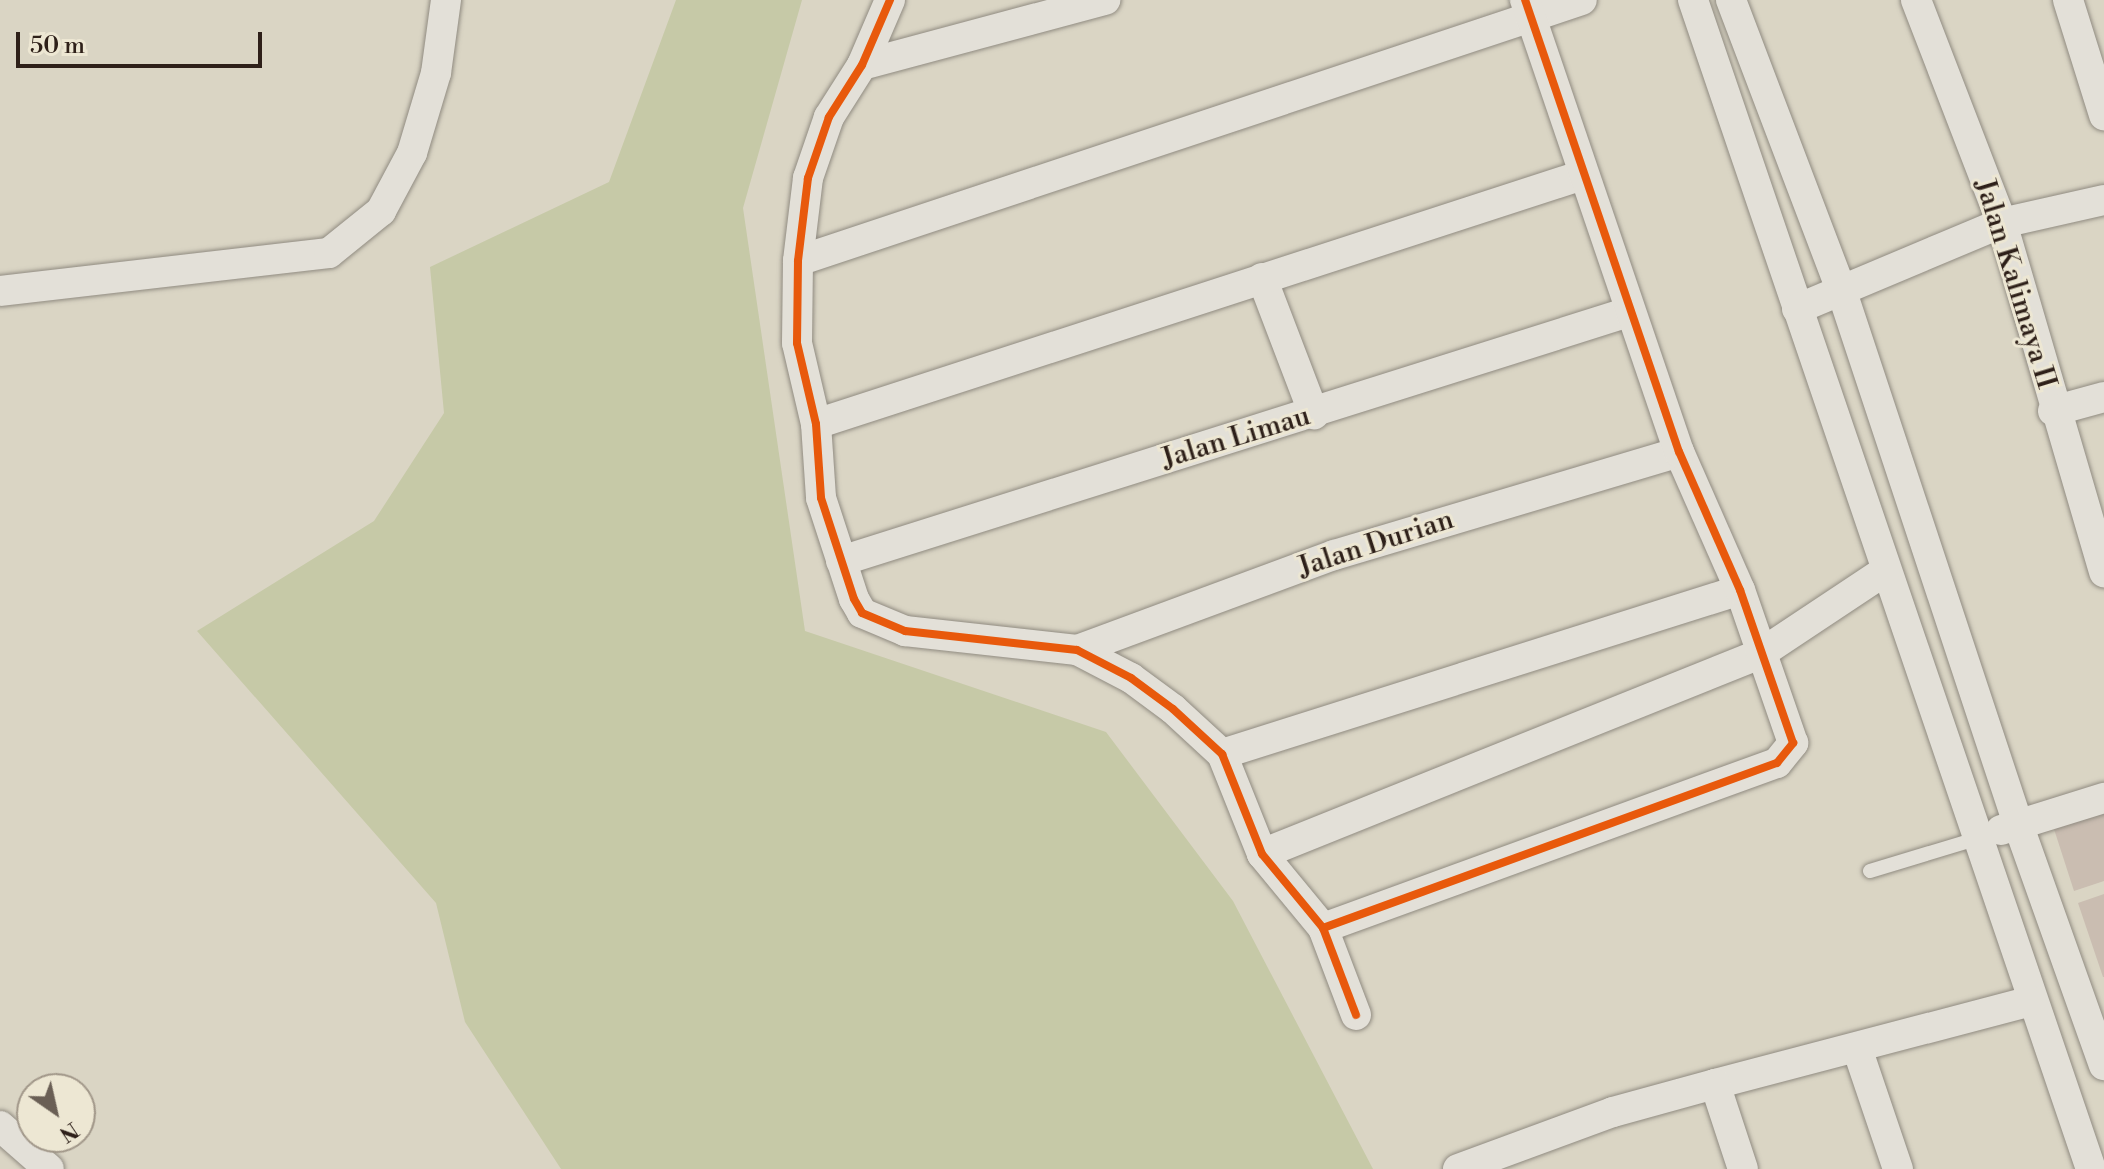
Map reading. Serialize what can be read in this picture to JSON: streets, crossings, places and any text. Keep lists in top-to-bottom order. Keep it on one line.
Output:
{"streets":{"street":["Jalan Kalimaya II","Jalan Limau","Jalan Durian"]},"scale_bar":"50 m","north":"bottom right"}
